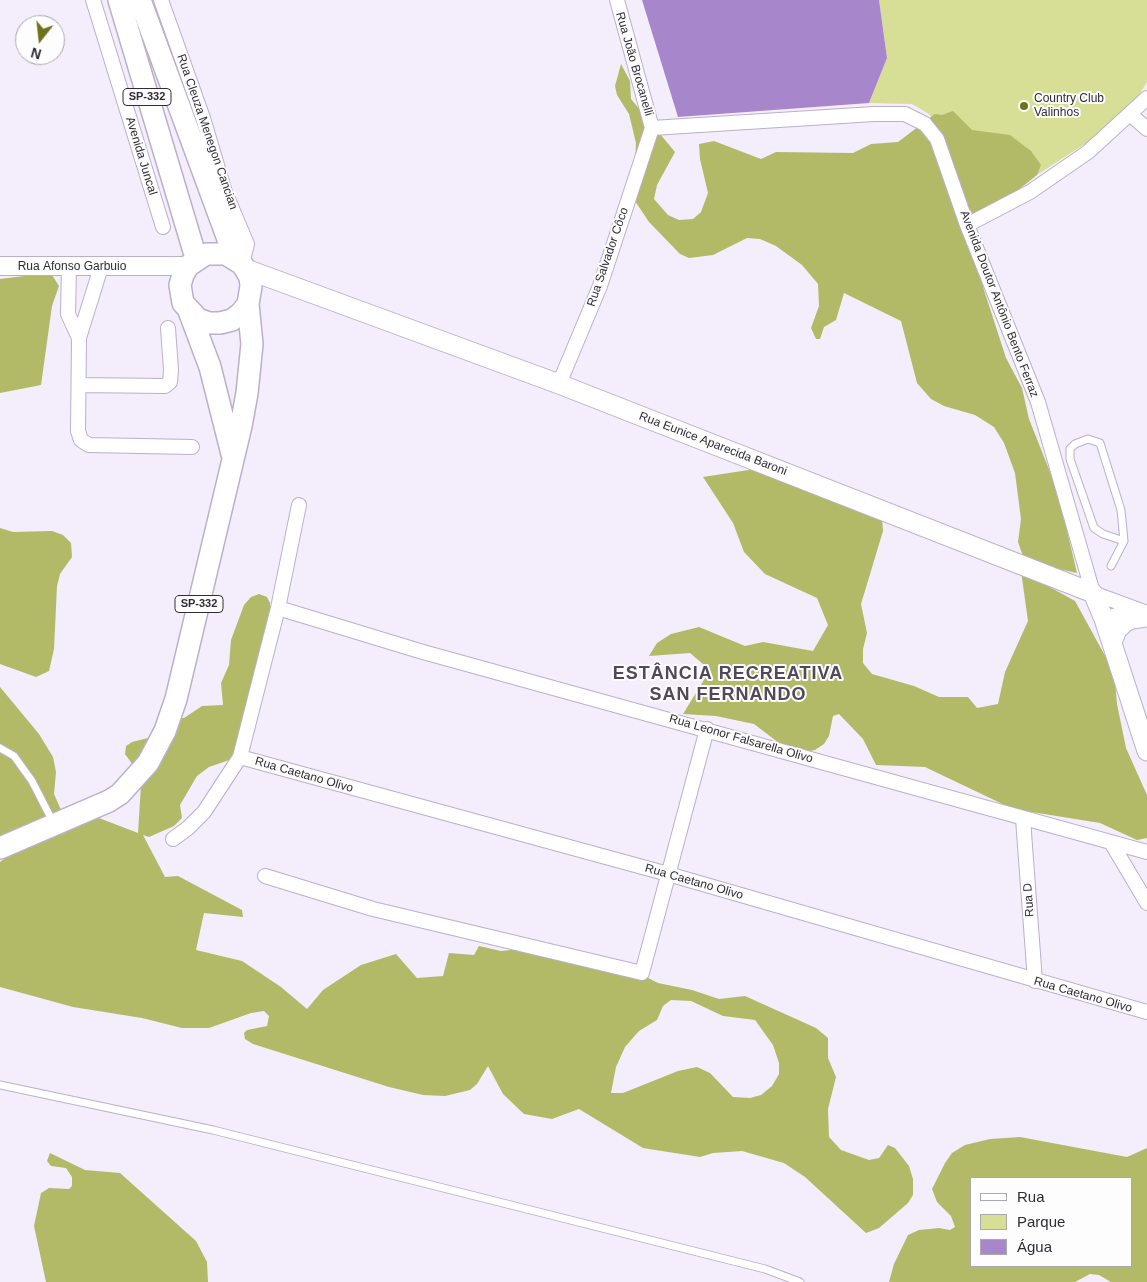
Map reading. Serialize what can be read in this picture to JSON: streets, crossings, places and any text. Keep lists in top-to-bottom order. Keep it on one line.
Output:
{"streets":{"main road":["SP-332","Avenida Doutor Antônio Bento Ferraz","Rua Eunice Aparecida Baroni"],"street":["Rua João Brocanelli","Rua Cleuza Menegon Cancian","Avenida Juncal","Rua Salvador Côco","Rua Afonso Garbuio","Rua Leonor Falsarella Olivo","Rua Caetano Olivo","Rua D"]},"crossings":[["Rua João Brocanelli","Rua Salvador Côco"],["Rua João Brocanelli","Avenida Doutor Antônio Bento Ferraz"],["SP-332","Rua Cleuza Menegon Cancian"],["SP-332","Rua Afonso Garbuio"],["SP-332","Rua Eunice Aparecida Baroni"],["Rua Cleuza Menegon Cancian","Rua Afonso Garbuio"],["Rua Cleuza Menegon Cancian","Rua Eunice Aparecida Baroni"],["Rua Salvador Côco","Avenida Doutor Antônio Bento Ferraz"],["Rua Salvador Côco","Rua Eunice Aparecida Baroni"],["Rua Afonso Garbuio","Rua Eunice Aparecida Baroni"],["Avenida Doutor Antônio Bento Ferraz","Rua Eunice Aparecida Baroni"],["Rua Leonor Falsarella Olivo","Rua D"],["Rua Caetano Olivo","Rua D"]],"districts":["ESTÂNCIA RECREATIVA SAN FERNANDO"],"places":["Country Club Valinhos"],"legend":["Rua","Parque","Água"],"north":"bottom"}
